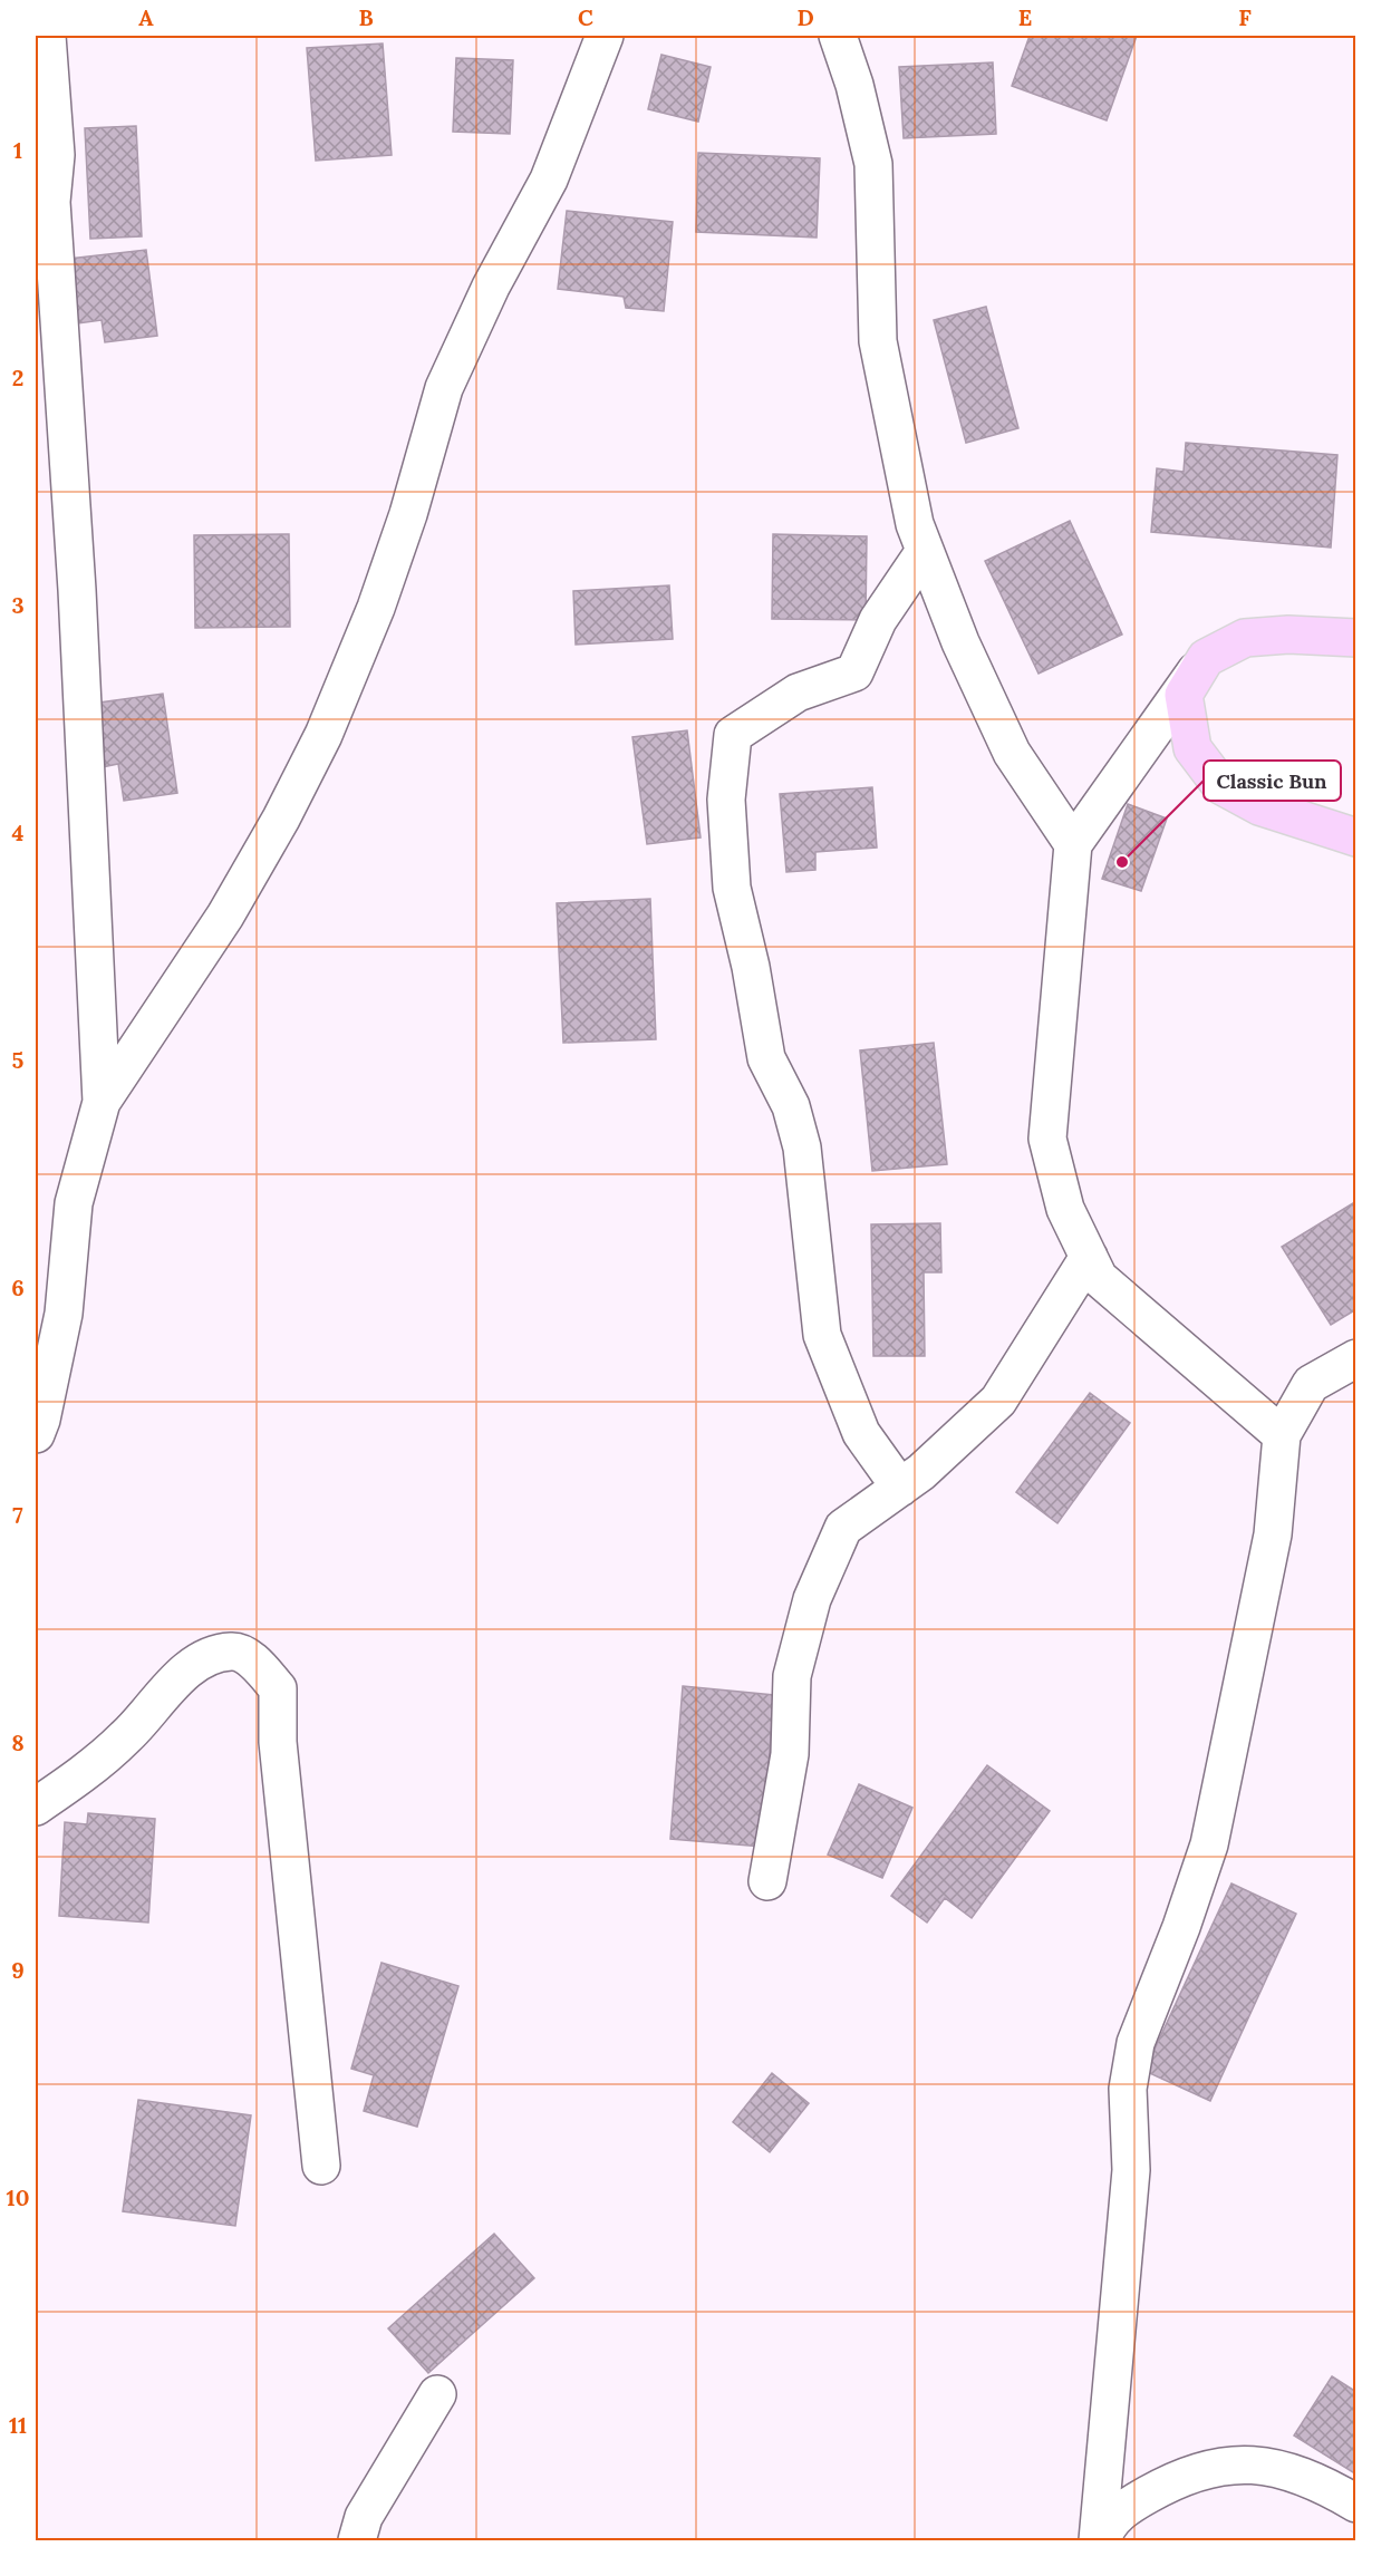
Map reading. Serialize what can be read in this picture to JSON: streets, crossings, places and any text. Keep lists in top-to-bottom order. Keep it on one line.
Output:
{"places":["Classic Bun"],"grid":{"columns":["A","B","C","D","E","F"],"rows":["1","2","3","4","5","6","7","8","9","10","11"]}}
